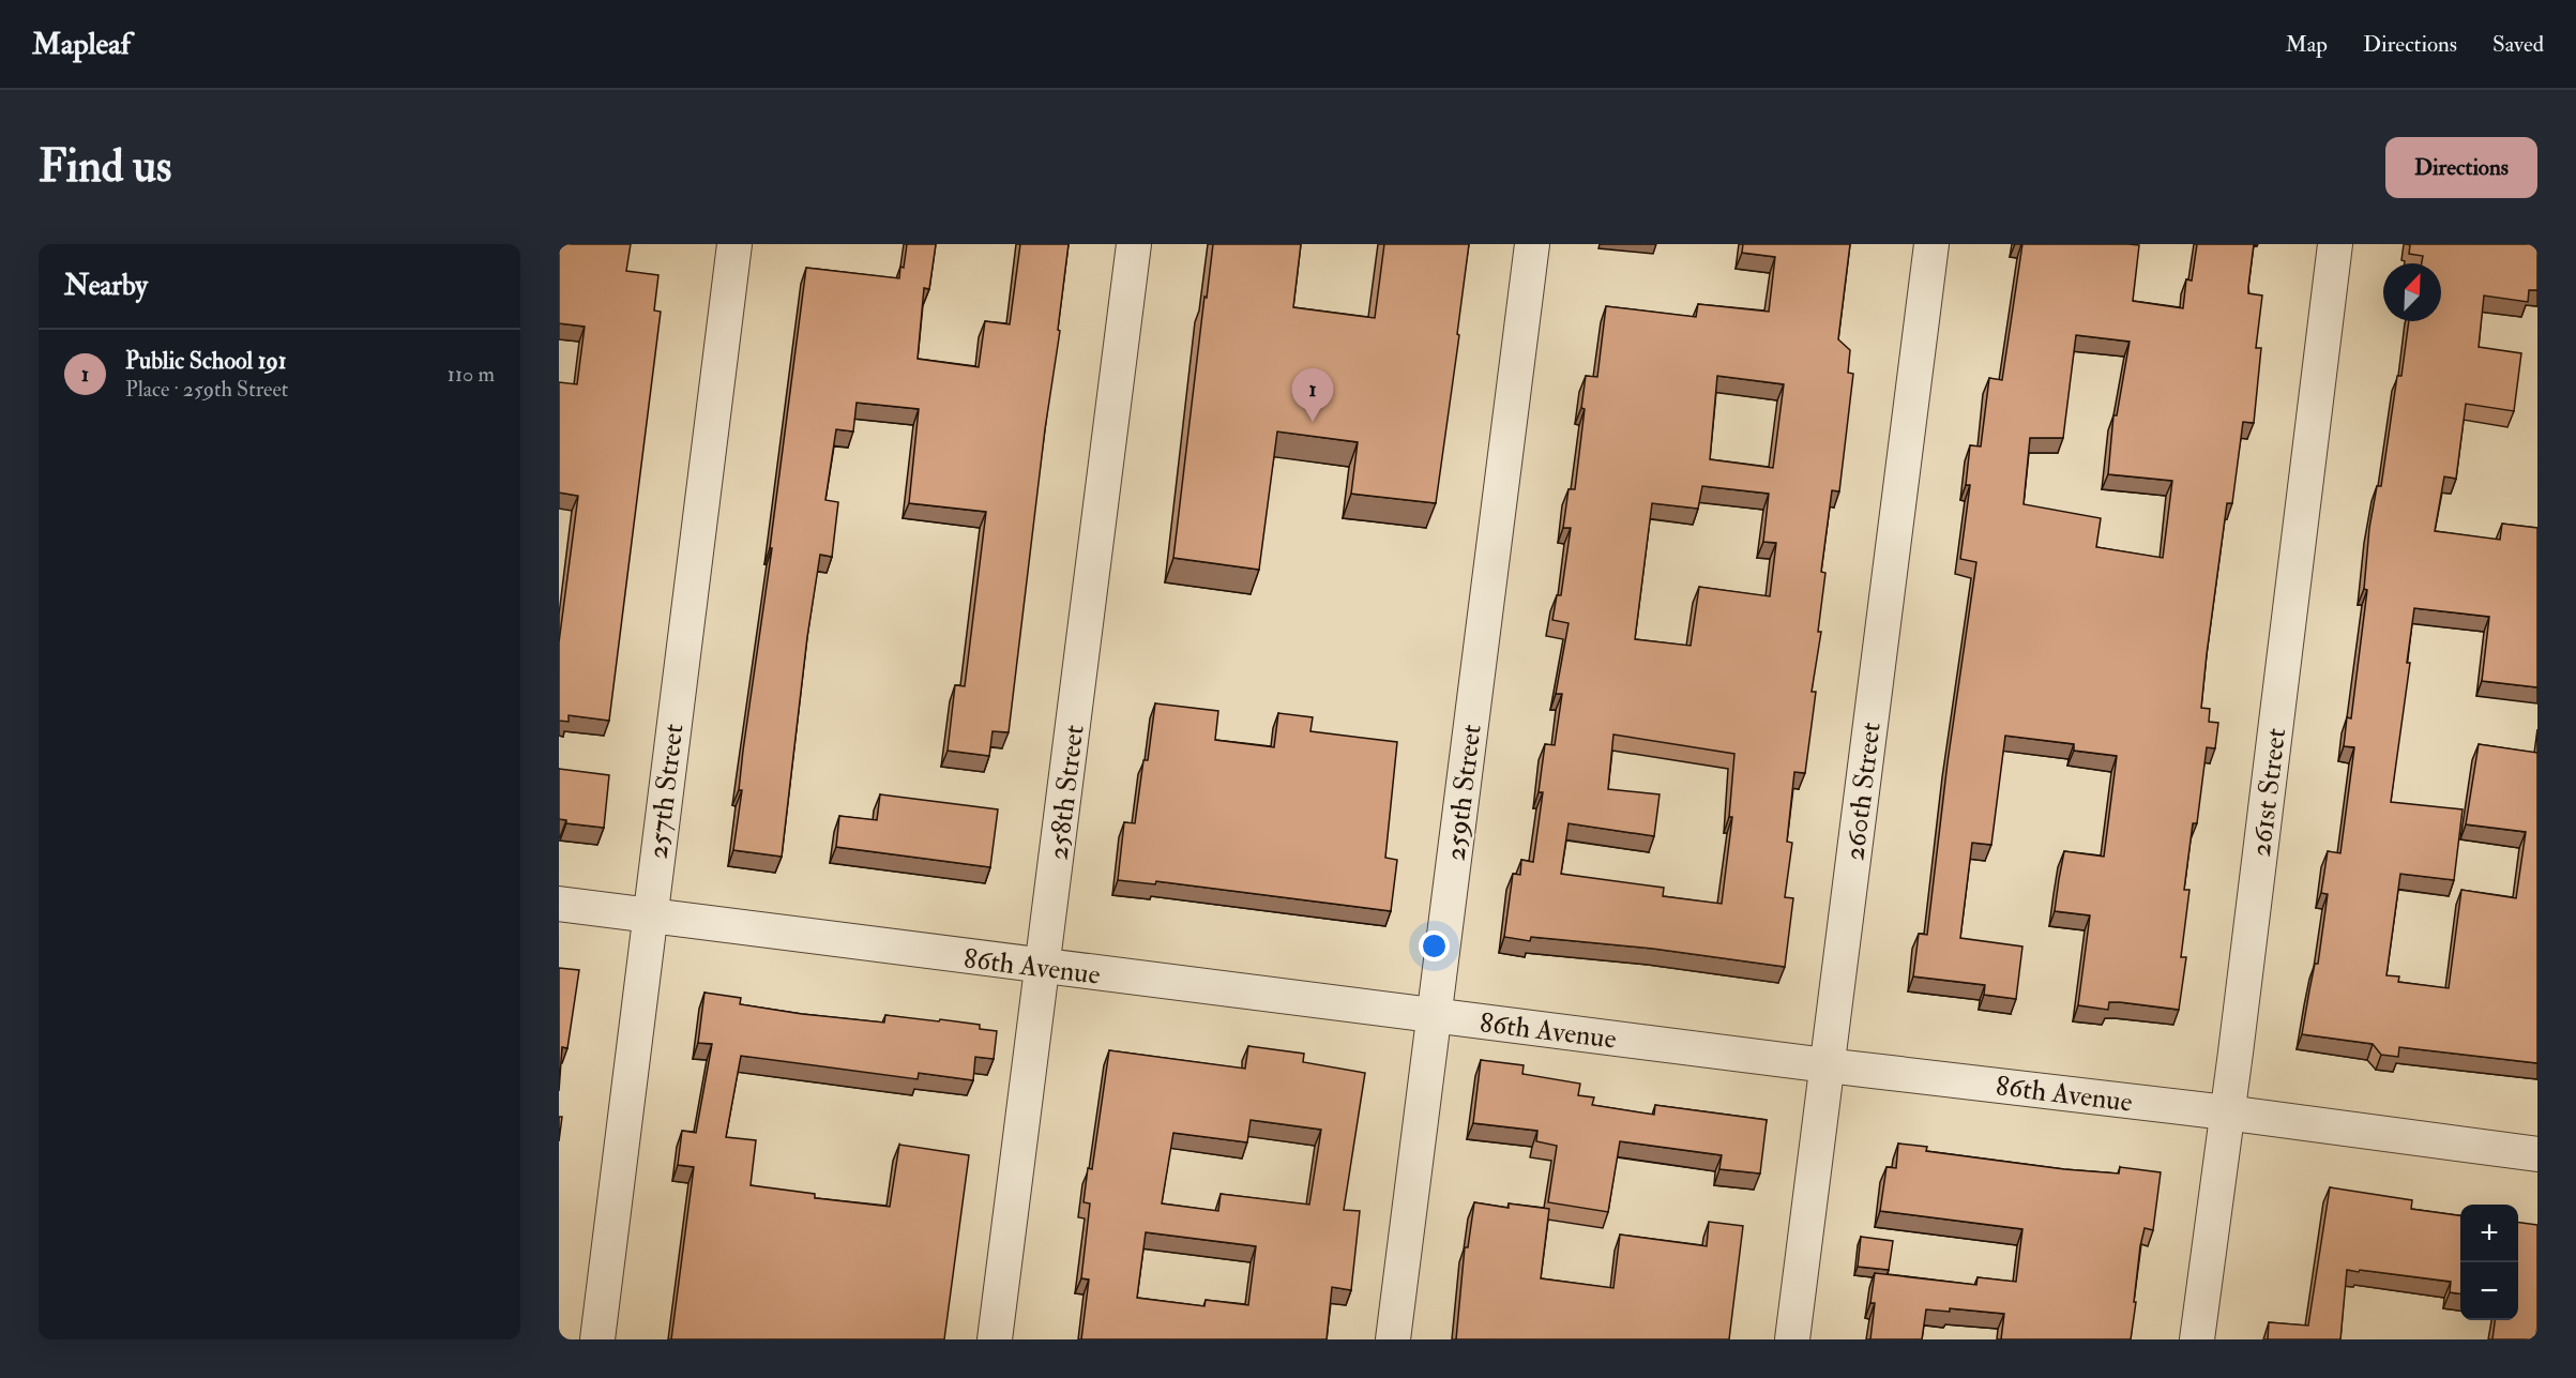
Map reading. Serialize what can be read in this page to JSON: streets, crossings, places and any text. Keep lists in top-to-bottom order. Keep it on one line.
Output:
{"streets":{"street":["257th Street","260th Street","258th Street","259th Street","261st Street","86th Avenue"]},"crossings":[["257th Street","86th Avenue"],["260th Street","86th Avenue"],["258th Street","86th Avenue"],["259th Street","86th Avenue"],["261st Street","86th Avenue"]],"north":"top right","page":{"header":"Mapleaf","nav":["Map","Directions","Saved"],"buttons":"Directions","title":"Find us","heading":"Nearby","list":[{"mark":"1","name":"Public School 191","note":"Place · 259th Street","value":"110 m"}],"pins":"1","map_buttons":["+","−"]}}
